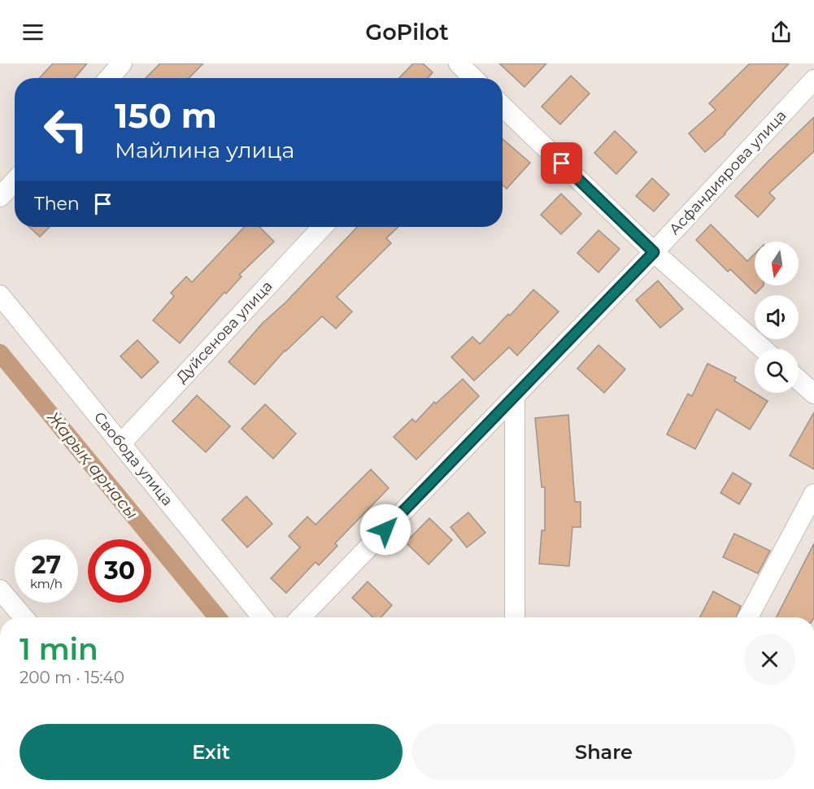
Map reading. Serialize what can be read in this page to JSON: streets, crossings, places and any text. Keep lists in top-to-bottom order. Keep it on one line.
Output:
{"streets":{"street":["Асфандиярова улица","Дуйсенова улица","Свобода улица"]},"crossings":[["Дуйсенова улица","Свобода улица"]],"water":["Жарық арнасы"],"north":"bottom","page":{"header":"GoPilot","turn":["150 m","Майлина улица"],"then":"Then","speed":"27 km/h","limit":"30","heading":["1 min","200 m · 15:40"],"buttons":["Exit","Share"]}}
